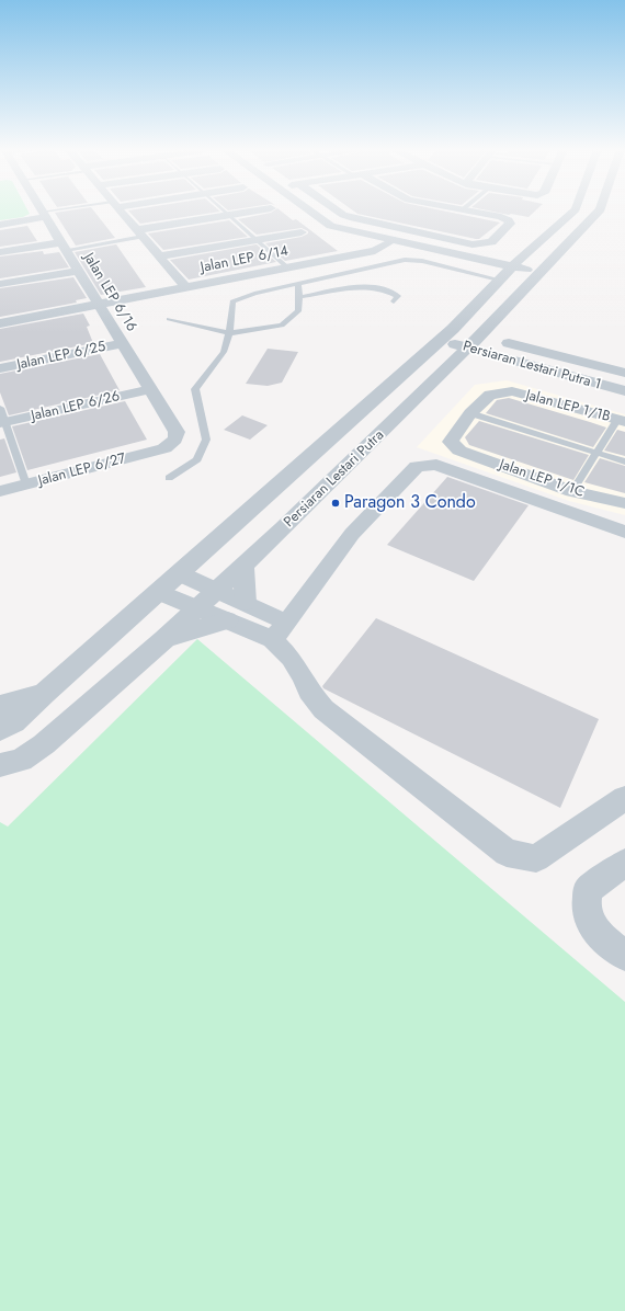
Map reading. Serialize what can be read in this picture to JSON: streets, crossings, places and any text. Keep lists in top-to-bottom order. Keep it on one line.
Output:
{"streets":{"street":["Jalan LEP 6/14","Jalan LEP 6/16","Jalan LEP 6/25","Persiaran Lestari Putra 1","Jalan LEP 6/26","Jalan LEP 1/1B","Jalan LEP 6/27","Persiaran Lestari Putra","Jalan LEP 1/1C"]},"crossings":[["Jalan LEP 6/14","Jalan LEP 6/16"],["Jalan LEP 6/16","Jalan LEP 6/25"],["Jalan LEP 6/16","Jalan LEP 6/26"],["Jalan LEP 6/16","Jalan LEP 6/27"],["Persiaran Lestari Putra 1","Persiaran Lestari Putra"],["Jalan LEP 1/1B","Jalan LEP 1/1C"]],"places":["Paragon 3 Condo"]}
